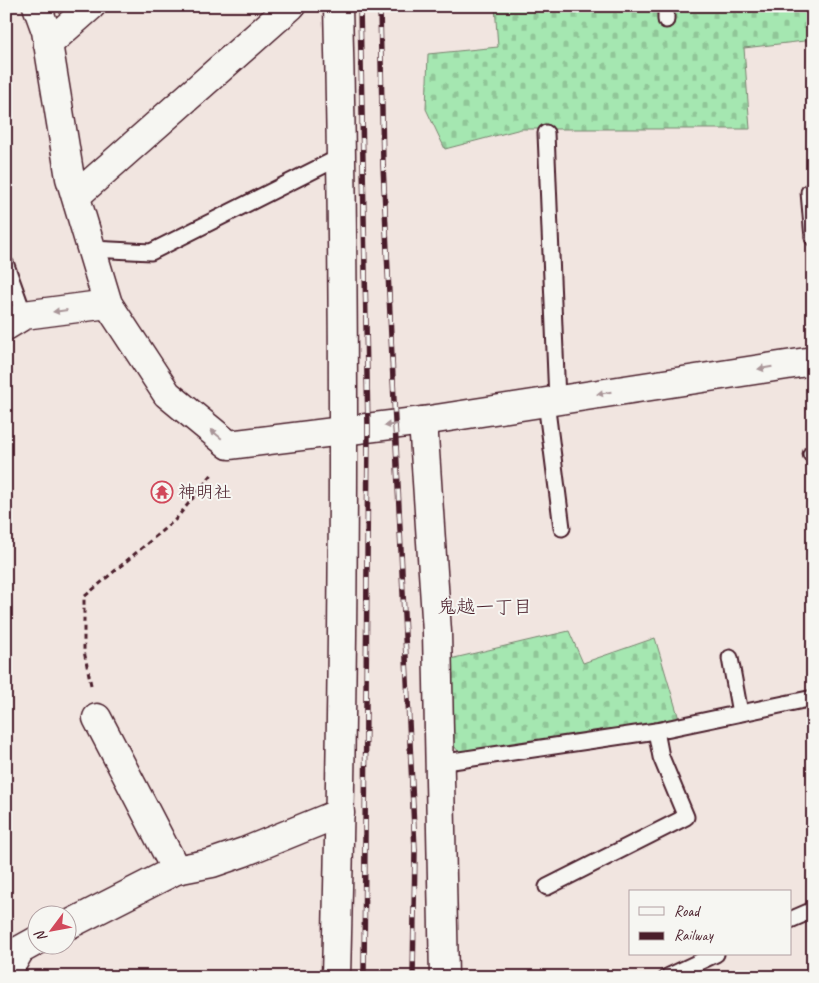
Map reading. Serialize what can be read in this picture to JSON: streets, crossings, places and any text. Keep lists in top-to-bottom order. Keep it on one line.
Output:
{"districts":["鬼越一丁目"],"places":{"temple":["神明社"]},"legend":["Road","Railway"],"north":"bottom left"}
